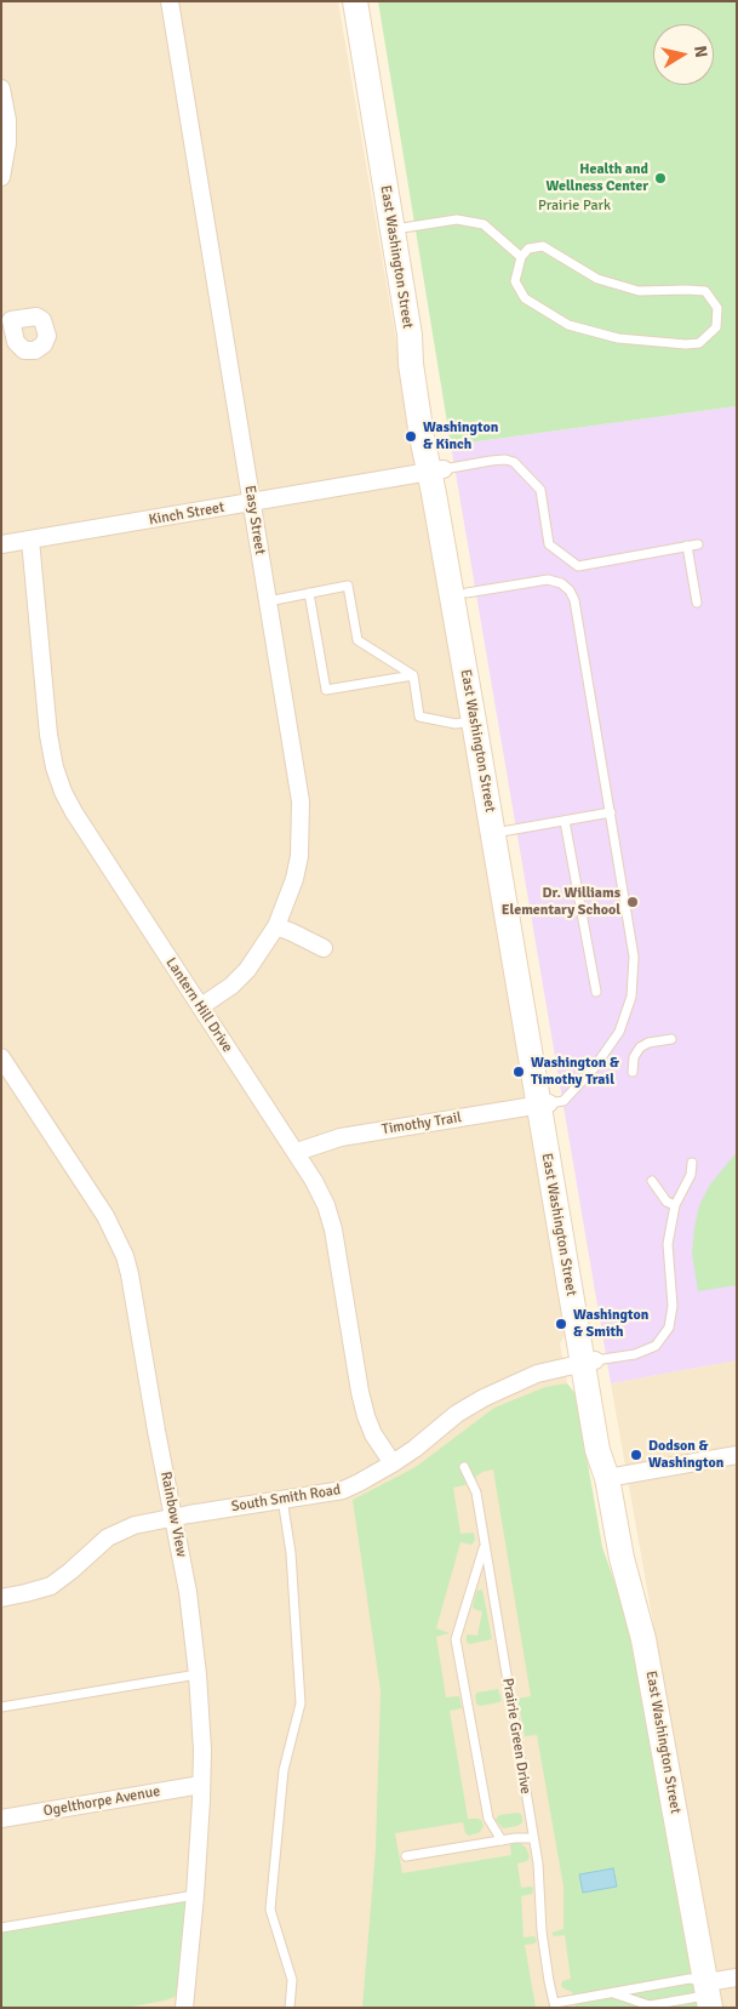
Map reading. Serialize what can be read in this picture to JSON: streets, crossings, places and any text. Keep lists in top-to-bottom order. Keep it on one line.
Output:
{"streets":{"main road":["East Washington Street"],"street":["Kinch Street","Easy Street","Lantern Hill Drive","Timothy Trail","South Smith Road","Rainbow View","Ogelthorpe Avenue"],"lane":["Prairie Green Drive"]},"crossings":[["East Washington Street","Kinch Street"],["East Washington Street","Timothy Trail"],["East Washington Street","South Smith Road"],["Kinch Street","Easy Street"],["Kinch Street","Lantern Hill Drive"],["Easy Street","Lantern Hill Drive"],["Lantern Hill Drive","Timothy Trail"],["Lantern Hill Drive","South Smith Road"],["South Smith Road","Rainbow View"],["Rainbow View","Ogelthorpe Avenue"]],"parks":["Prairie Park"],"places":["Health and Wellness Center","Washington & Kinch","Dr. Williams Elementary School","Washington & Timothy Trail","Washington & Smith","Dodson & Washington"],"north":"right"}
